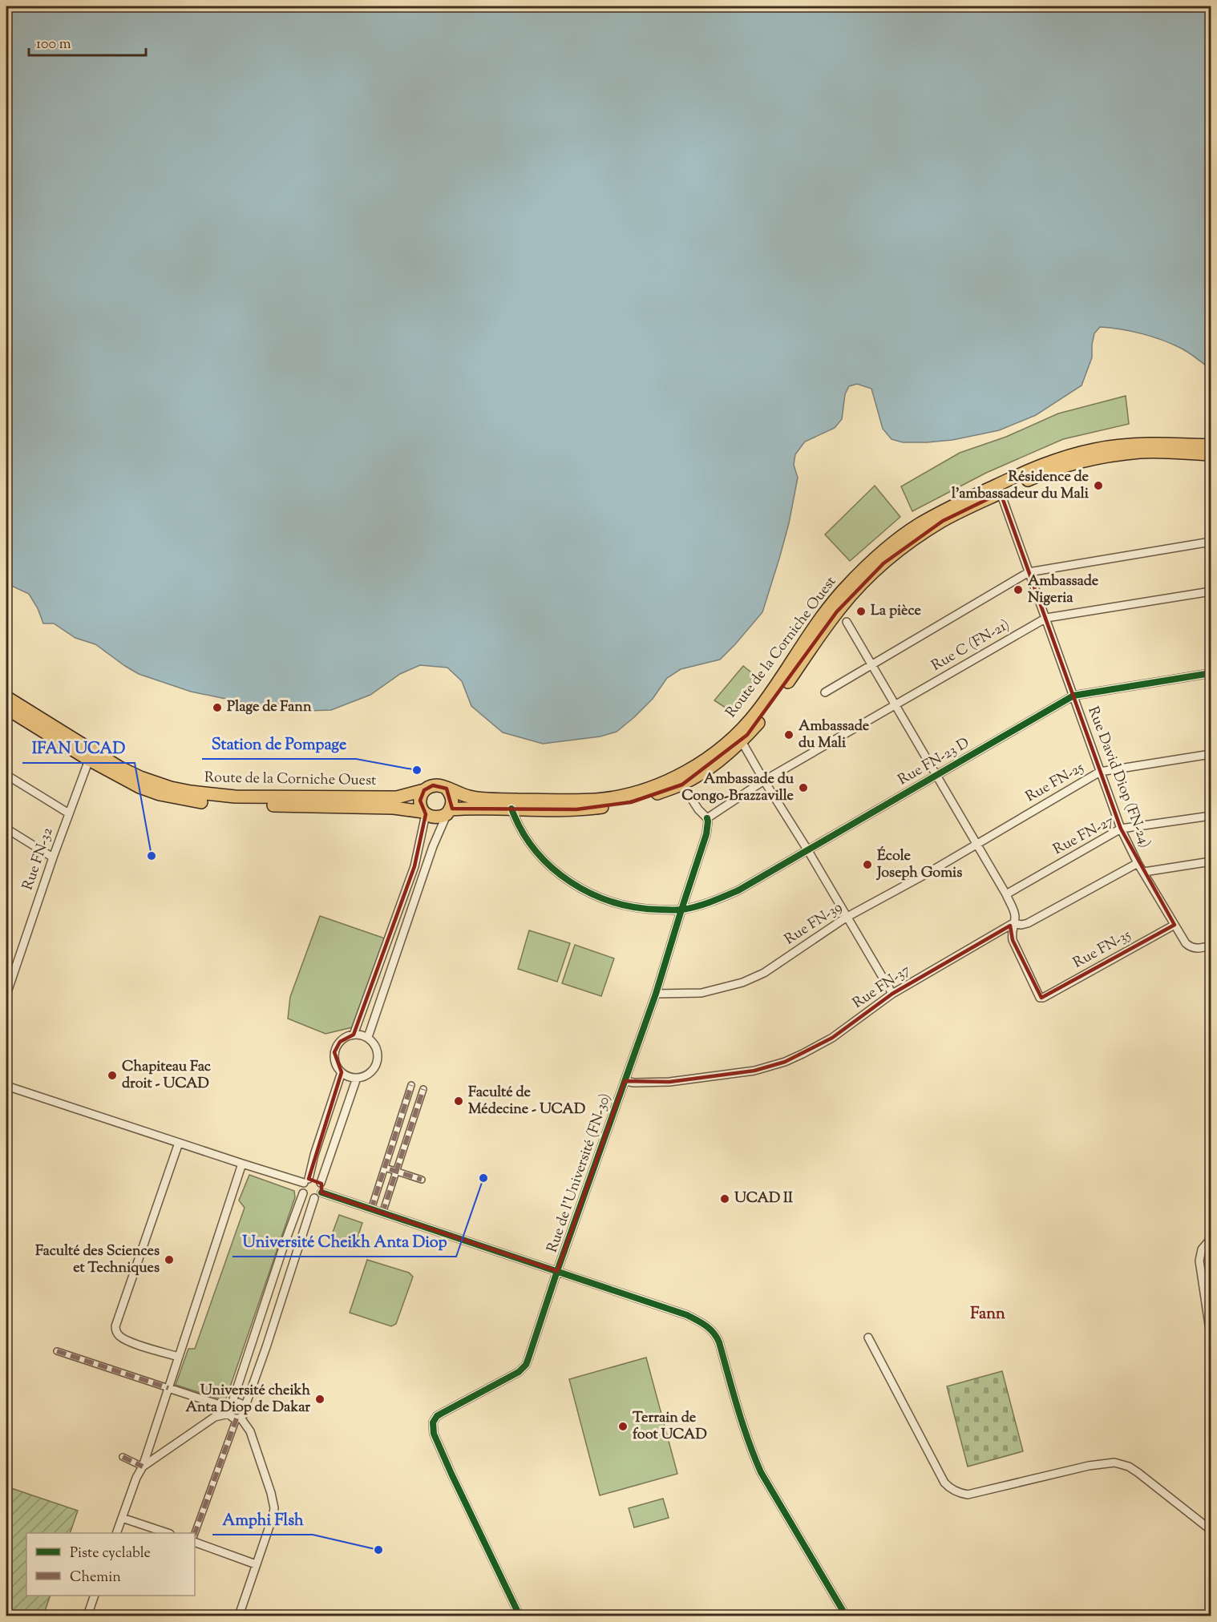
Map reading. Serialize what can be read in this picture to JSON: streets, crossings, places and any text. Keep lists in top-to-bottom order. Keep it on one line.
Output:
{"streets":{"highway":["Route de la Corniche Ouest"],"street":["Rue C (FN-21)","Rue FN-23 D","Rue David Diop (FN-24)","Rue FN-25","Rue FN-27","Rue FN-32","Rue FN-39","Rue FN-35","Rue FN-37","Rue de l'Université (FN-30)"]},"crossings":[["Rue C (FN-21)","Rue David Diop (FN-24)"],["Route de la Corniche Ouest","Rue FN-23 D"],["Route de la Corniche Ouest","Rue David Diop (FN-24)"],["Route de la Corniche Ouest","Rue FN-32"],["Rue FN-23 D","Rue David Diop (FN-24)"],["Rue FN-23 D","Rue de l'Université (FN-30)"],["Rue David Diop (FN-24)","Rue FN-25"],["Rue David Diop (FN-24)","Rue FN-27"],["Rue David Diop (FN-24)","Rue FN-35"],["Rue David Diop (FN-24)","Rue FN-37"],["Rue FN-25","Rue FN-39"],["Rue FN-39","Rue de l'Université (FN-30)"],["Rue FN-35","Rue FN-37"],["Rue FN-37","Rue de l'Université (FN-30)"]],"districts":["Fann"],"places":["Résidence de l'ambassadeur du Mali","Ambassade Nigeria","La pièce","Plage de Fann","Ambassade du Mali","Station de Pompage","Ambassade du Congo-Brazzaville","IFAN UCAD","École Joseph Gomis","Chapiteau Fac droit - UCAD","Faculté de Médecine - UCAD","Université Cheikh Anta Diop","UCAD II","Faculté des Sciences et Techniques","Université cheikh Anta Diop de Dakar","Terrain de foot UCAD","Amphi Flsh"],"legend":["Piste cyclable","Chemin"],"scale_bar":"100 m"}
